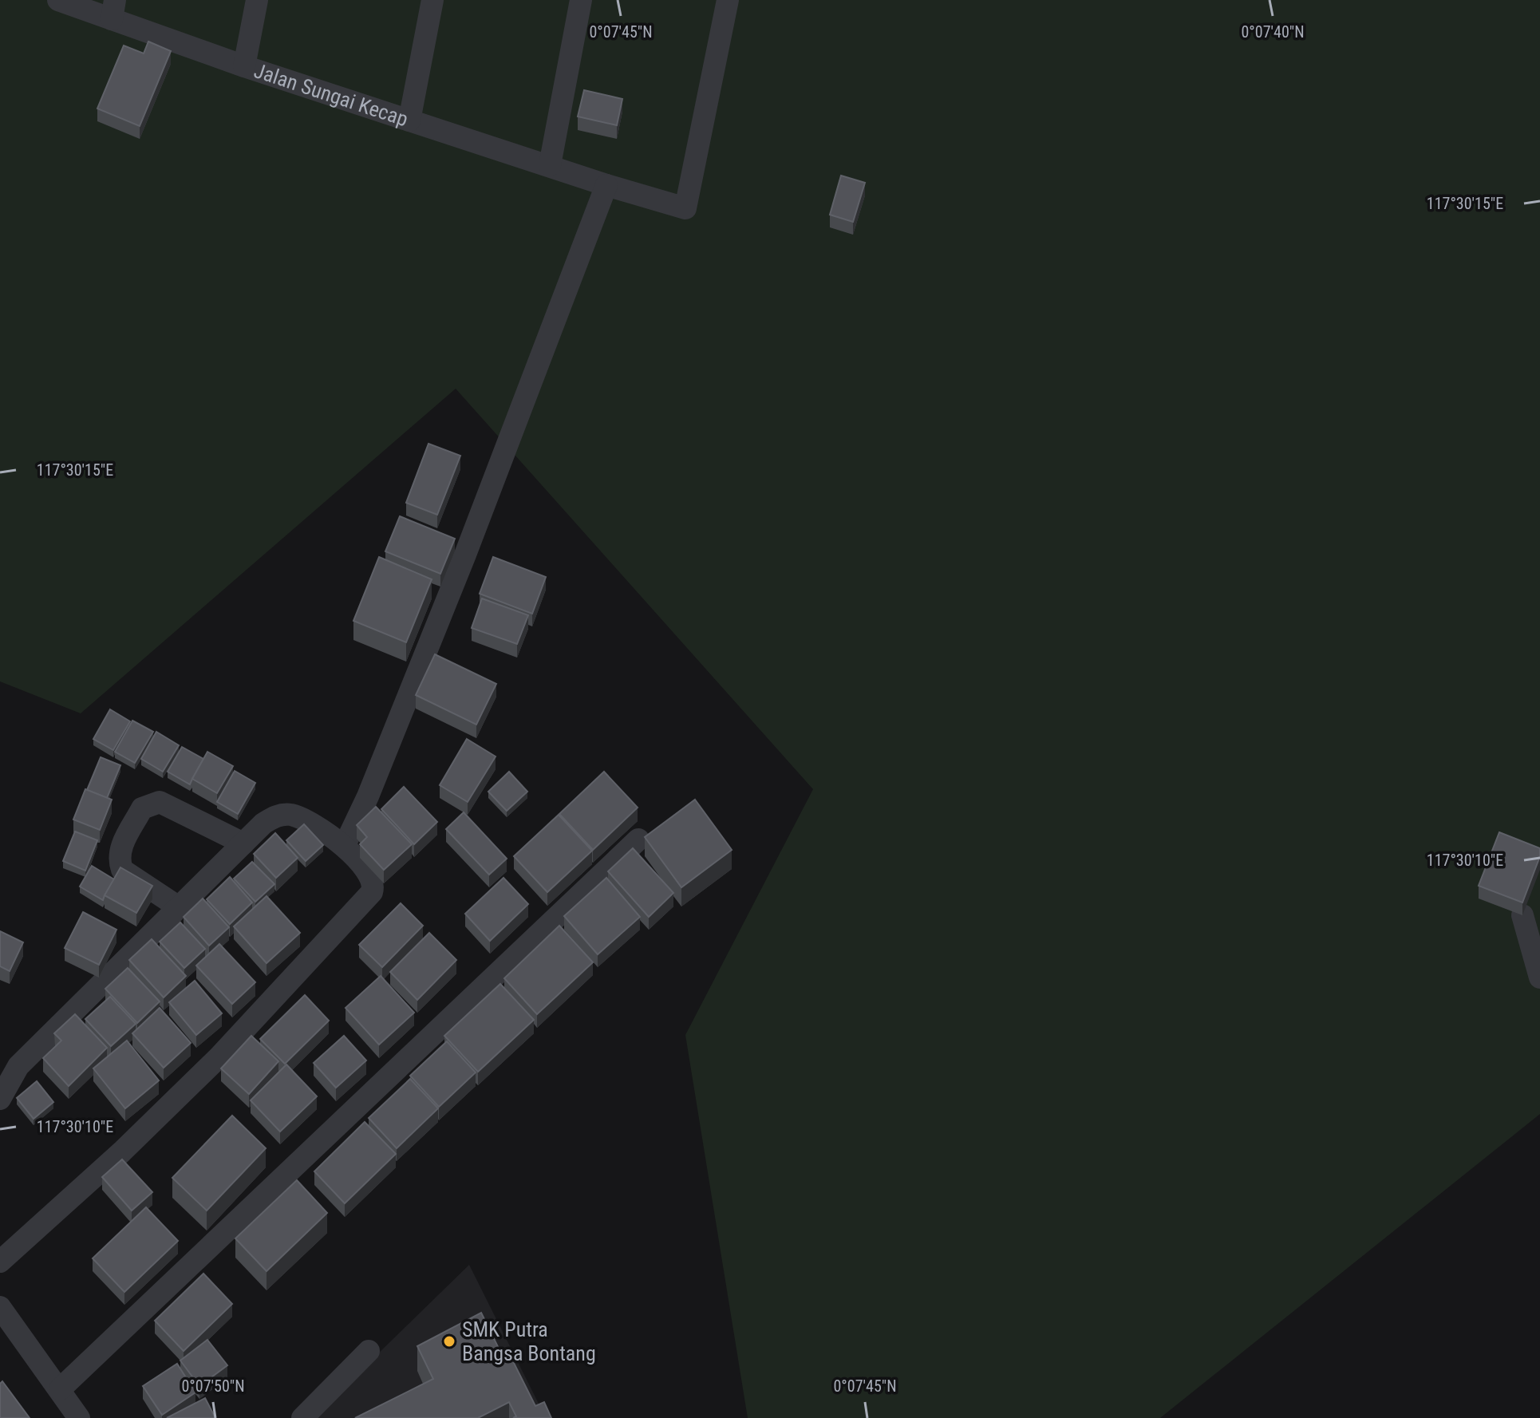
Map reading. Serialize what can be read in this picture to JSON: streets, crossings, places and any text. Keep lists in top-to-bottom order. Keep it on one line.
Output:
{"streets":{"street":["Jalan Sungai Kecap"]},"places":["SMK Putra Bangsa Bontang"],"coordinates":["0°07'45\"N","0°07'40\"N","117°30'15\"E","117°30'10\"E","0°07'50\"N"]}
